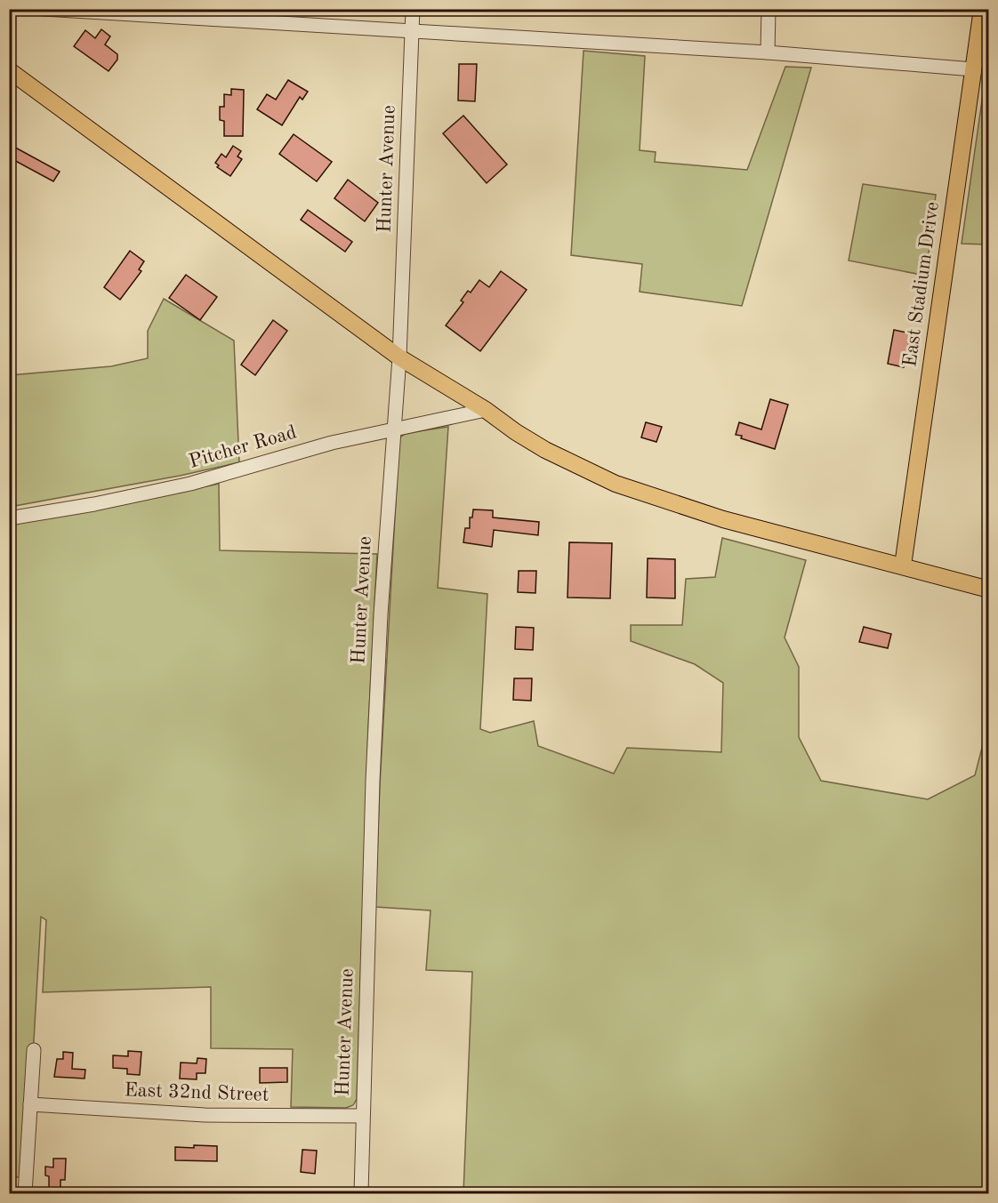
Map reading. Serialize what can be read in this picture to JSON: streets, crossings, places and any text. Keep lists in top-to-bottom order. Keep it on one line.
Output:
{"streets":{"main road":["East Stadium Drive"],"street":["Hunter Avenue","Pitcher Road","East 32nd Street"]},"crossings":[["Hunter Avenue","Pitcher Road"],["Hunter Avenue","East 32nd Street"]]}
